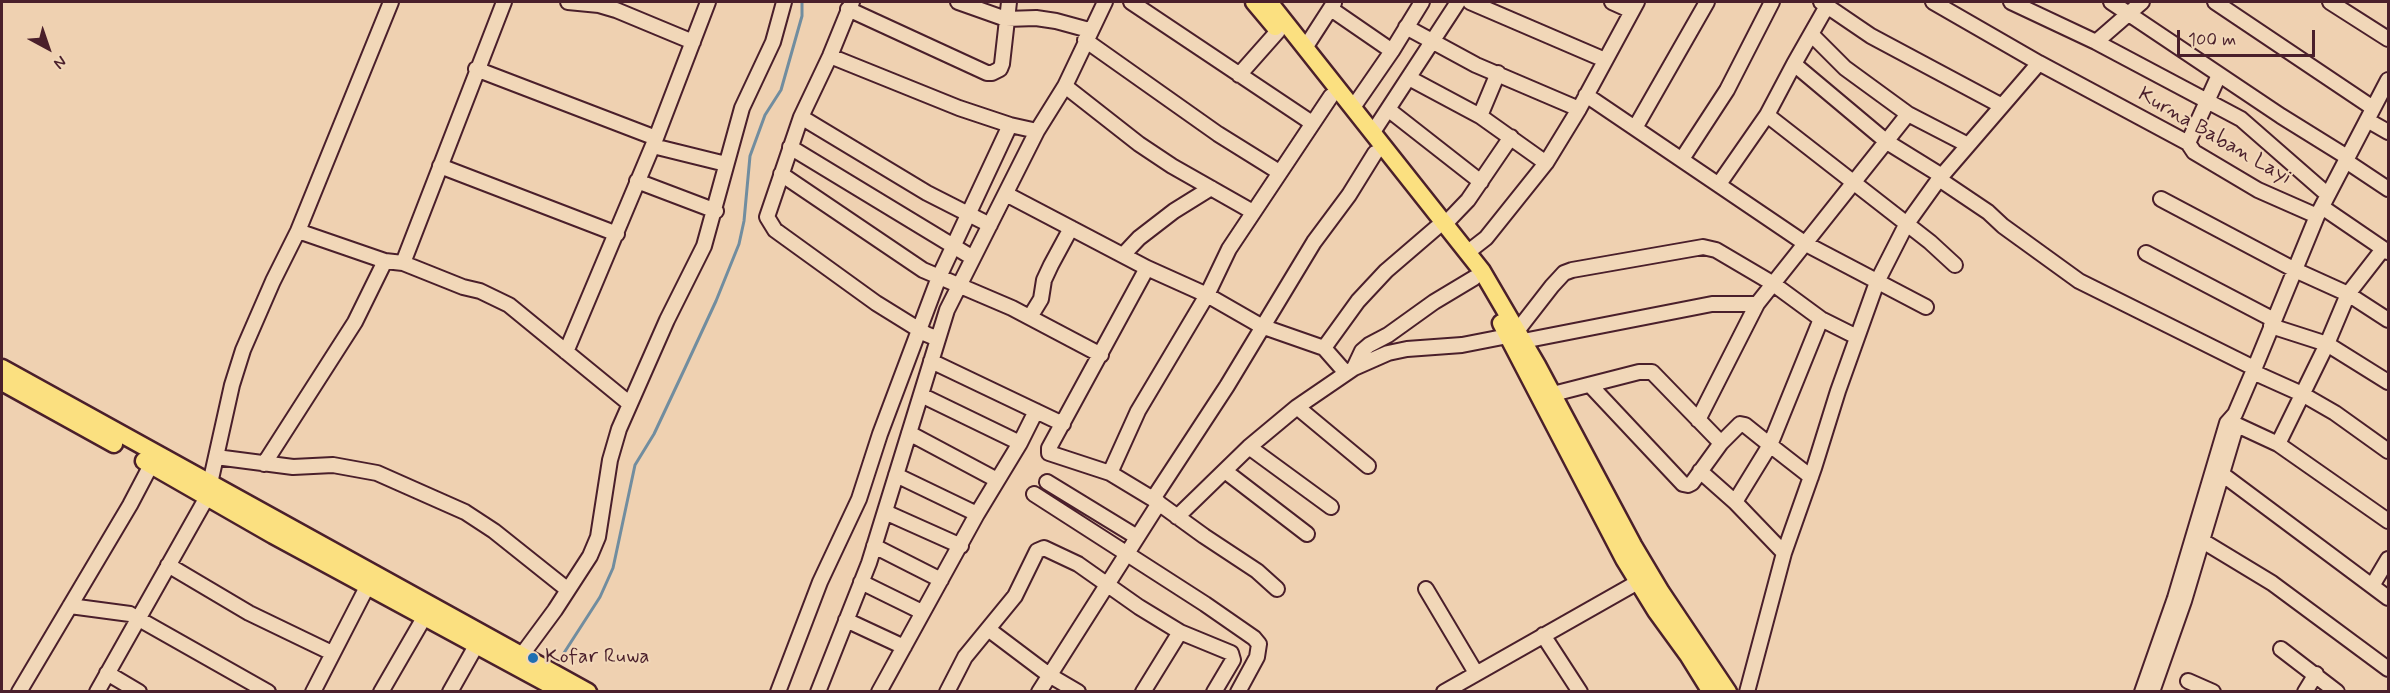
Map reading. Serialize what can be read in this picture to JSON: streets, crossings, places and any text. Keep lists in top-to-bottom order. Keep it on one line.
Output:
{"streets":{"street":["Kurna Baban Layi"]},"places":["Kofar Ruwa"],"scale_bar":"100 m","north":"bottom right"}
